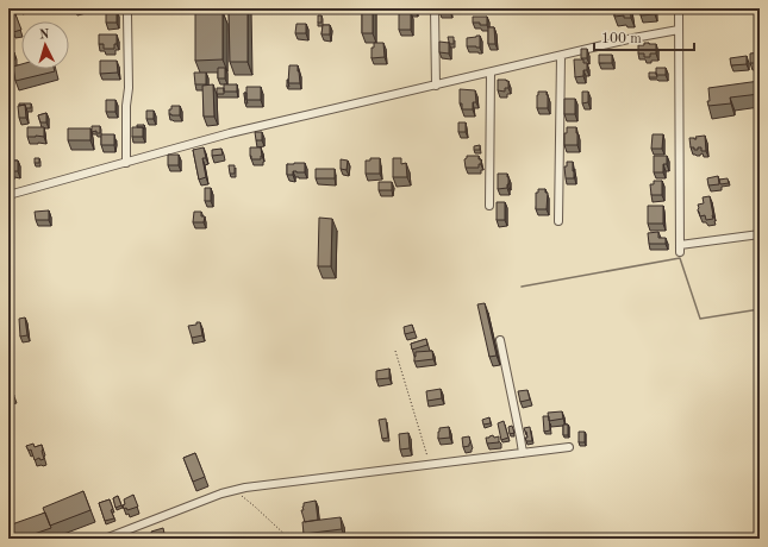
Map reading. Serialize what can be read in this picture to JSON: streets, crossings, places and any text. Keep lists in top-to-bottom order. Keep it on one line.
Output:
{"scale_bar":"100 m","north":"top"}
